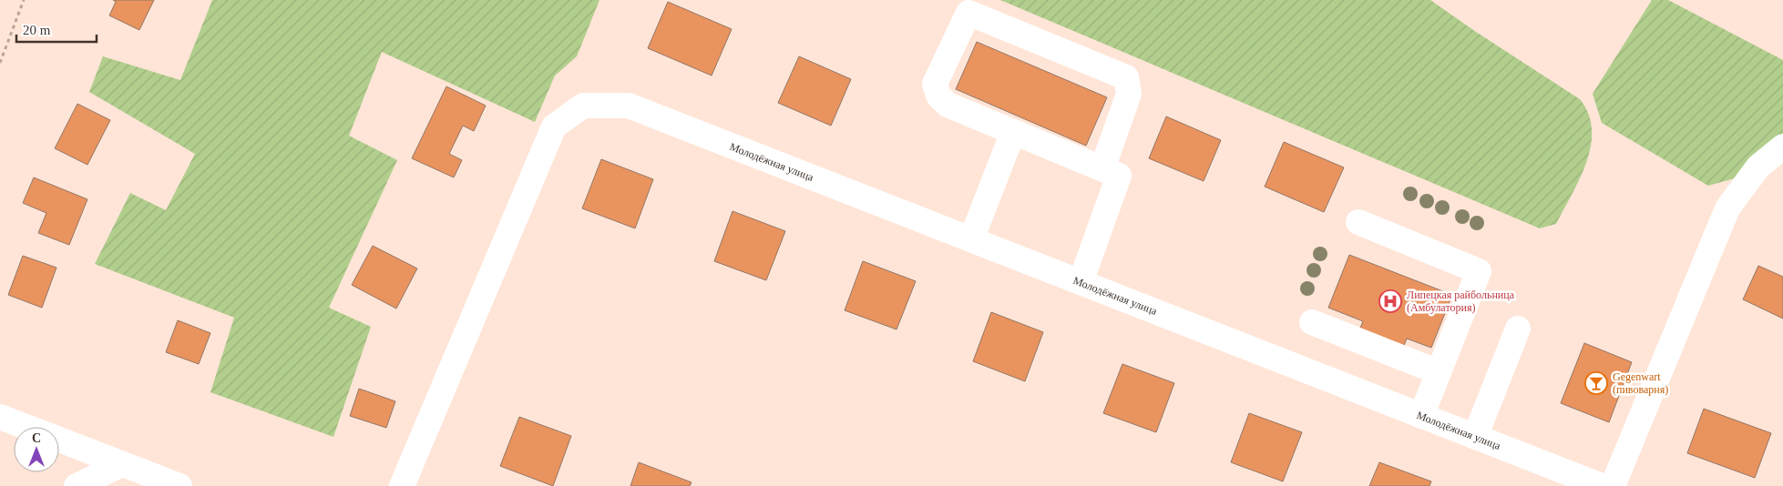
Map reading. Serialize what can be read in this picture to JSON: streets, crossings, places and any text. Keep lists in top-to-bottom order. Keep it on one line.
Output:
{"streets":{"street":["Молодёжная улица"]},"places":{"hospital":["Липецкая райбольница (Амбулатория)"],"bar":["Gegenwart (пивоварня)"]},"scale_bar":"20 m","north":"top"}
